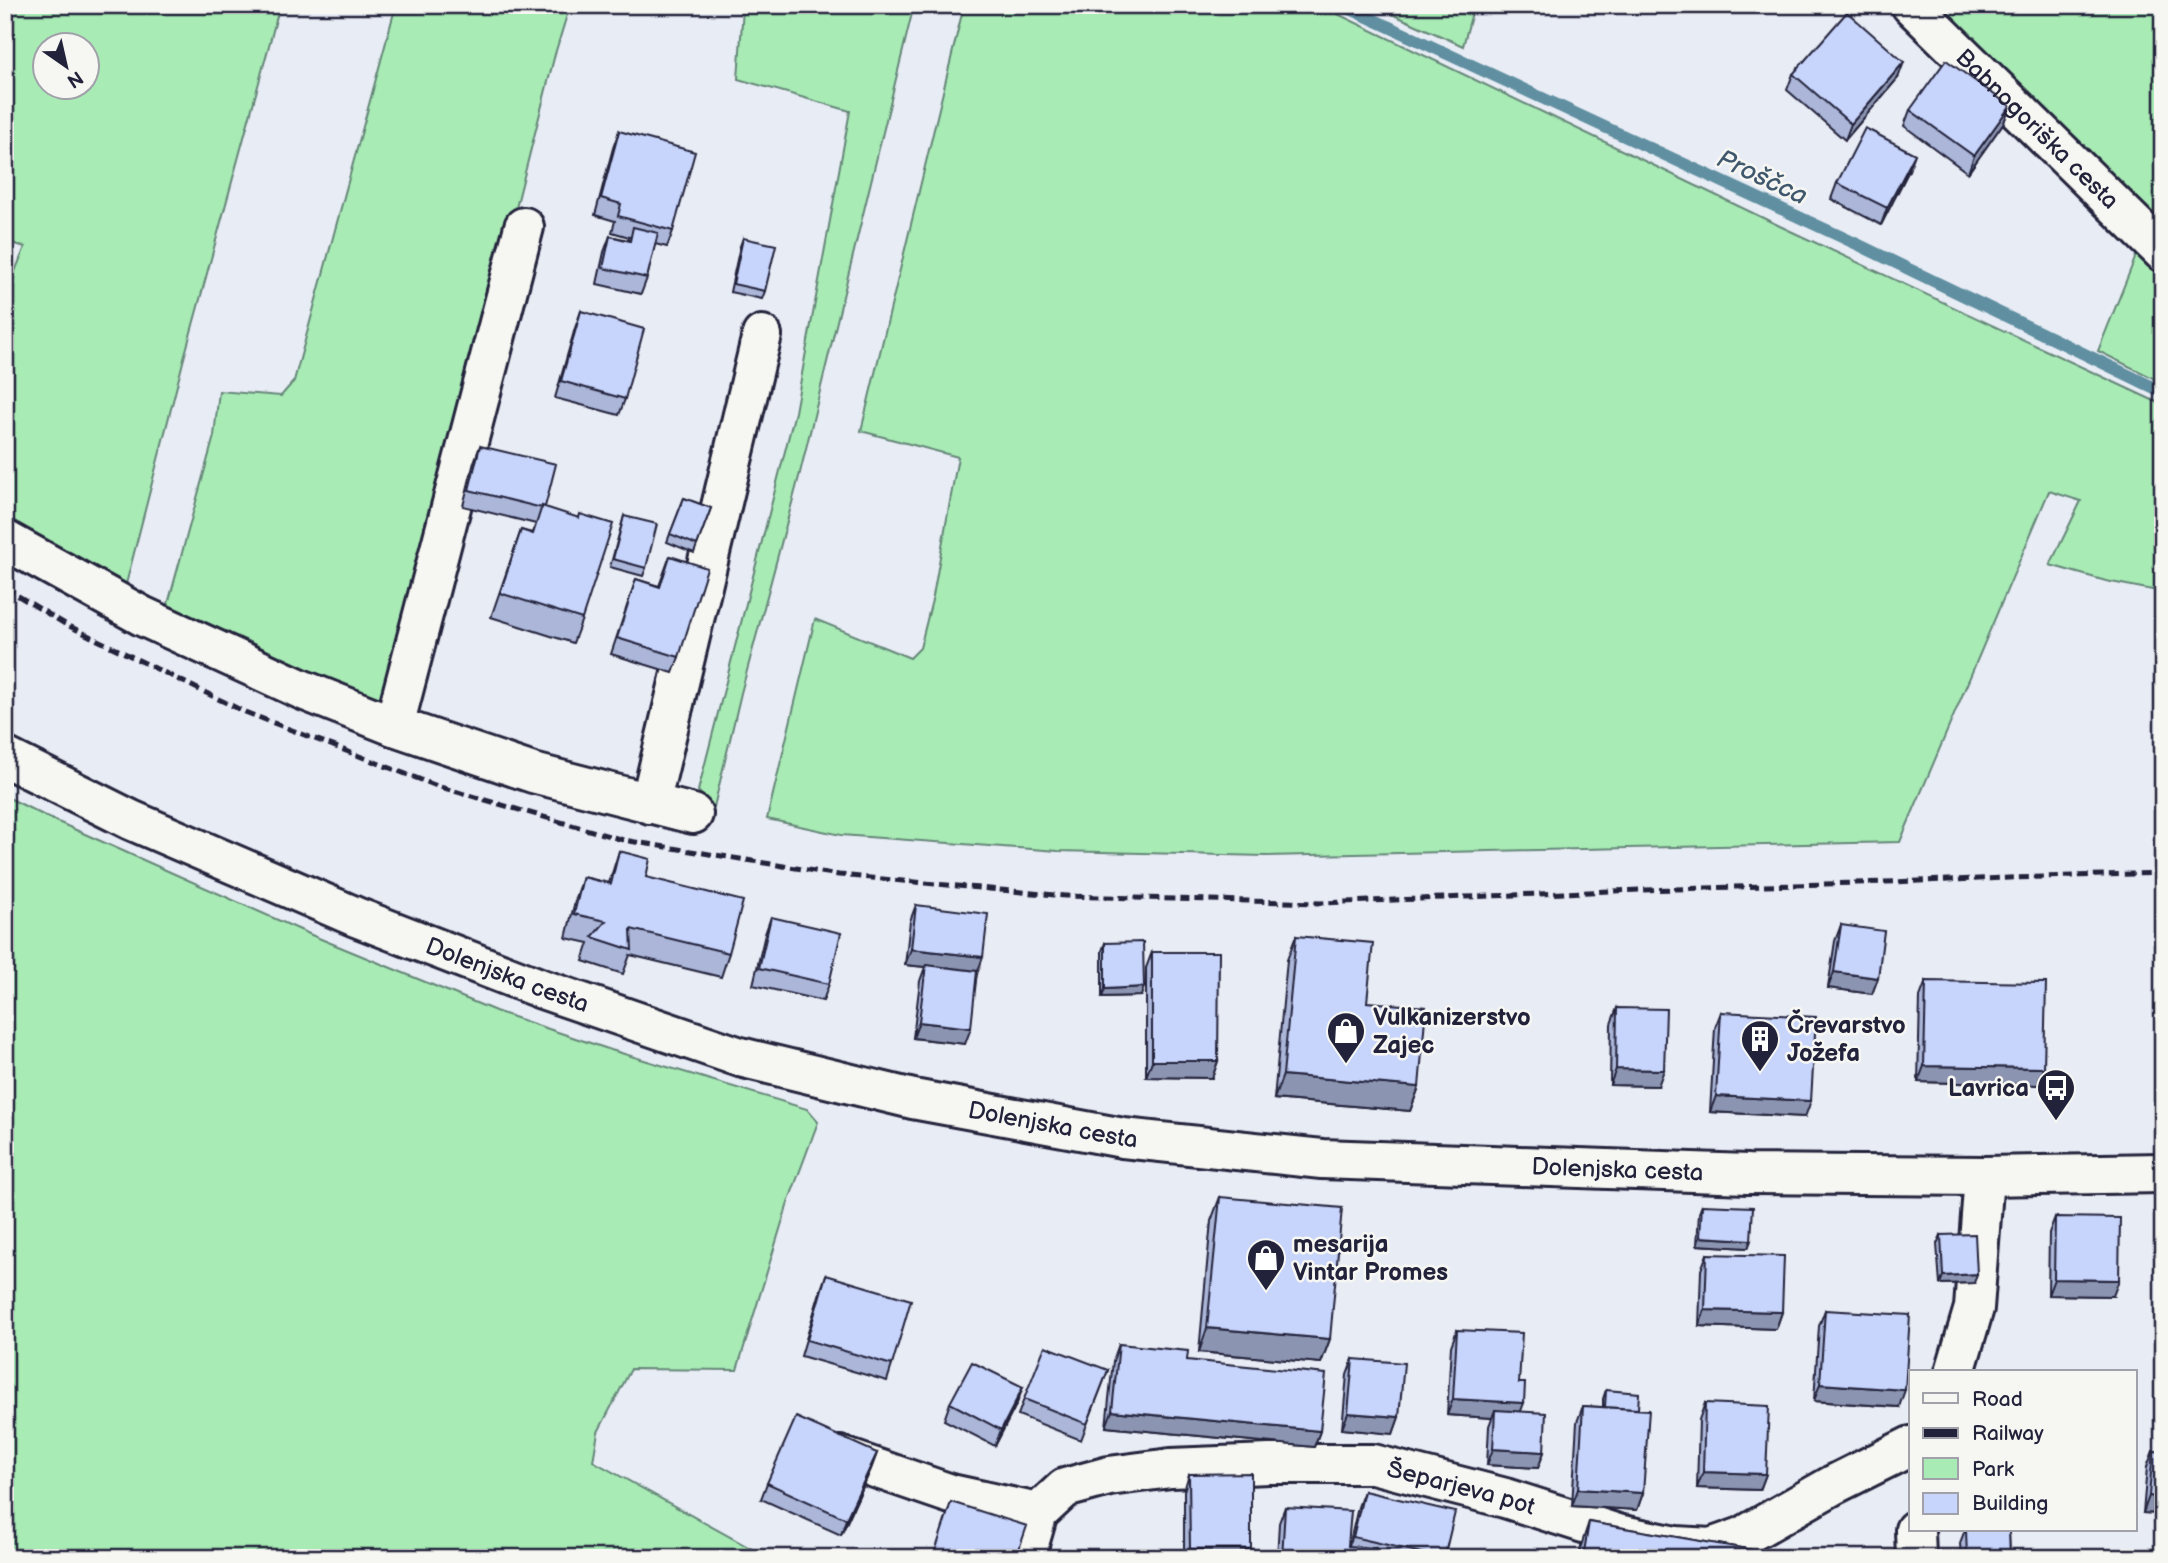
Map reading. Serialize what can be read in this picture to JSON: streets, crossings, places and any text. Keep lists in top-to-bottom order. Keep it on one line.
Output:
{"streets":{"street":["Babnogoriška cesta","Dolenjska cesta","Šeparjeva pot"]},"water":["Proščca"],"places":{"shop":["Vulkanizerstvo Zajec","mesarija Vintar Promes"],"building":["Črevarstvo Jožefa"],"bus stop":["Lavrica"]},"legend":["Road","Railway","Park","Building"],"north":"bottom right"}
